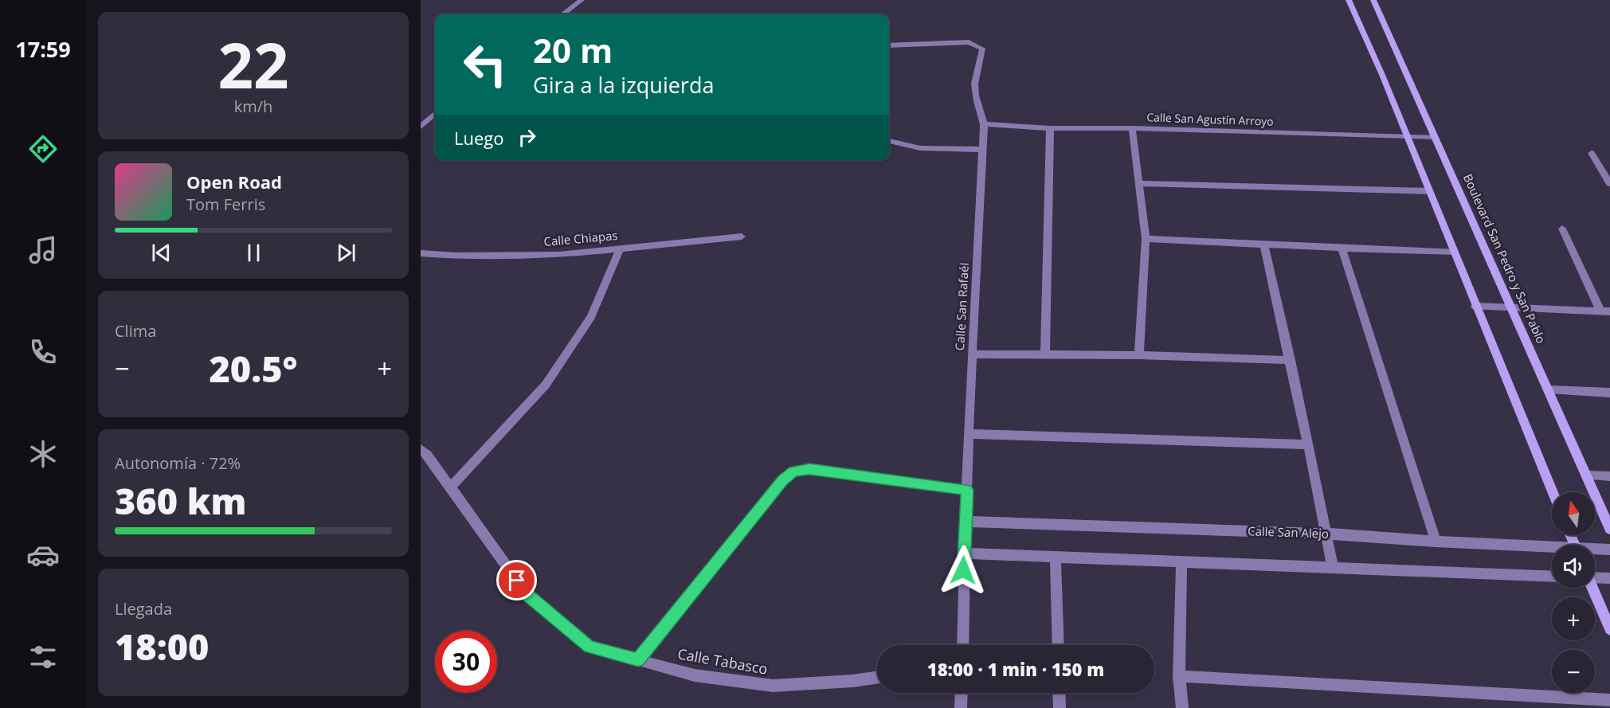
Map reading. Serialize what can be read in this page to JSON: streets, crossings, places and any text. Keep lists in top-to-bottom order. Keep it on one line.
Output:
{"streets":{"main road":["Boulevard San Pedro y San Pablo"],"street":["Calle San Agustín Arroyo","Calle Chiapas","Calle San Rafaél","Calle San Alejo","Calle Tabasco"]},"crossings":[["Calle San Agustín Arroyo","Boulevard San Pedro y San Pablo"],["Calle San Agustín Arroyo","Calle San Rafaél"],["Calle San Rafaél","Calle San Alejo"]],"north":"top","page":{"tabs":"17:59","tile":[["22","km/h"],"Clima",["Autonomía · 72%","360 km"],["Llegada","18:00"]],"turn":["20 m","Gira a la izquierda"],"then":"Luego","song":["Open Road","Tom Ferris"],"heat":["−","20.5°","+"],"map_buttons":["+","−"],"limit":"30","trip":"18:00 · 1 min · 150 m"}}
